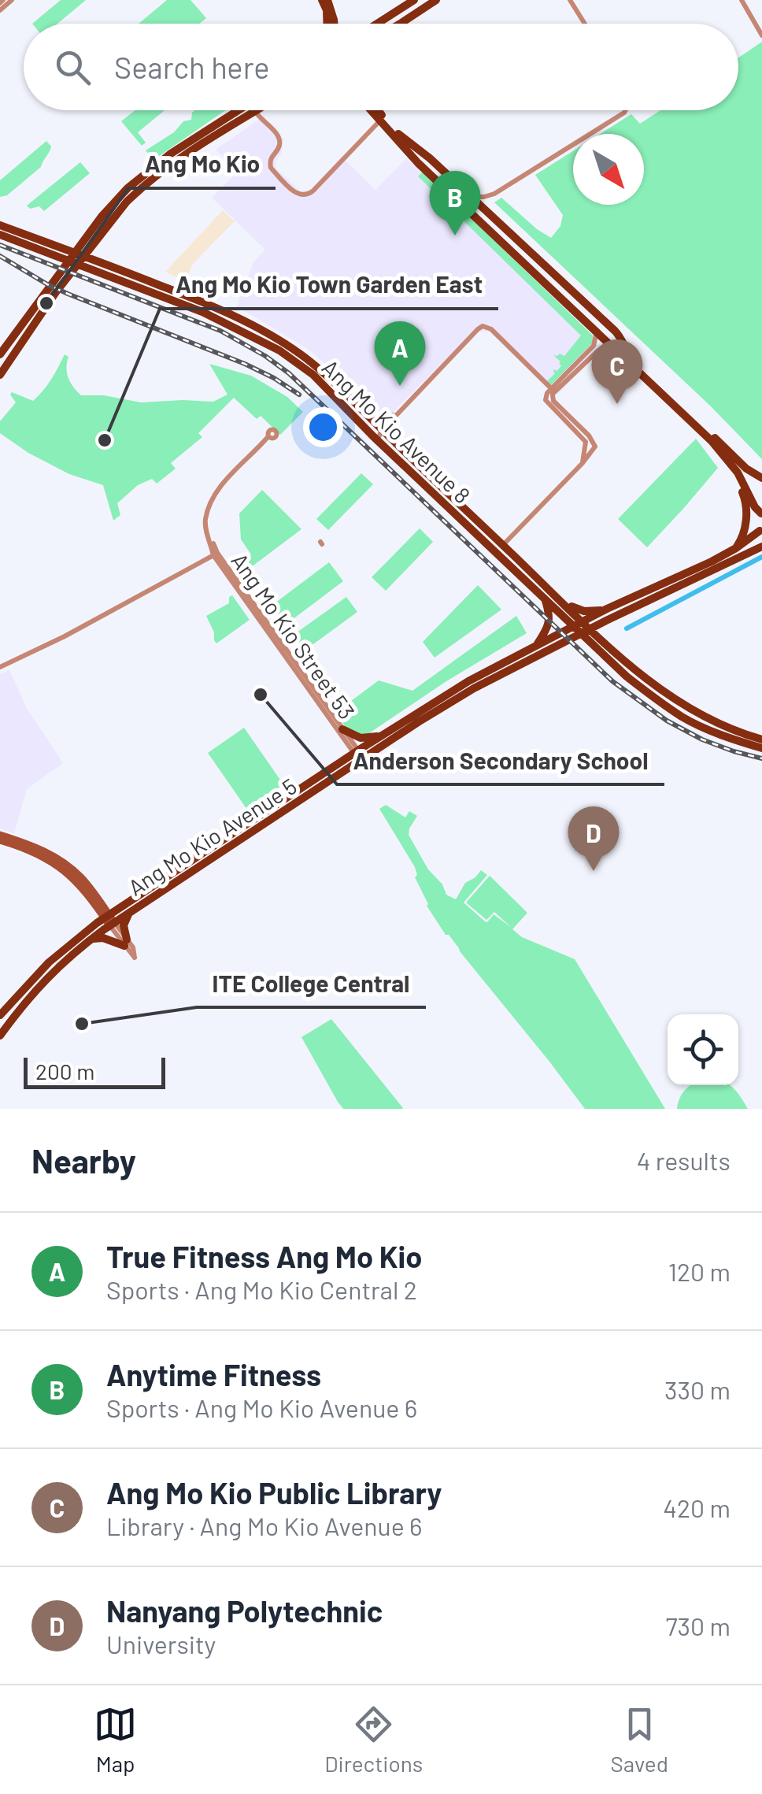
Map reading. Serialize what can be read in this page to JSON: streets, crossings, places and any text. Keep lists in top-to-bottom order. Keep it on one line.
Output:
{"streets":{"main road":["Ang Mo Kio Avenue 8","Ang Mo Kio Avenue 5"],"street":["Ang Mo Kio Street 53"]},"crossings":[["Ang Mo Kio Avenue 8","Ang Mo Kio Avenue 5"],["Ang Mo Kio Street 53","Ang Mo Kio Avenue 5"]],"places":["Ang Mo Kio","Ang Mo Kio Town Garden East","Anderson Secondary School","ITE College Central"],"scale_bar":"200 m","north":"bottom right","page":{"search":"Search here","pins":["B","A","C","D"],"scale":"200 m","heading":["Nearby","4 results"],"list":[{"mark":"A","name":"True Fitness Ang Mo Kio","note":"Sports · Ang Mo Kio Central 2","value":"120 m"},{"mark":"B","name":"Anytime Fitness","note":"Sports · Ang Mo Kio Avenue 6","value":"330 m"},{"mark":"C","name":"Ang Mo Kio Public Library","note":"Library · Ang Mo Kio Avenue 6","value":"420 m"},{"mark":"D","name":"Nanyang Polytechnic","note":"University","value":"730 m"}],"nav":["Map","Directions","Saved"]}}
